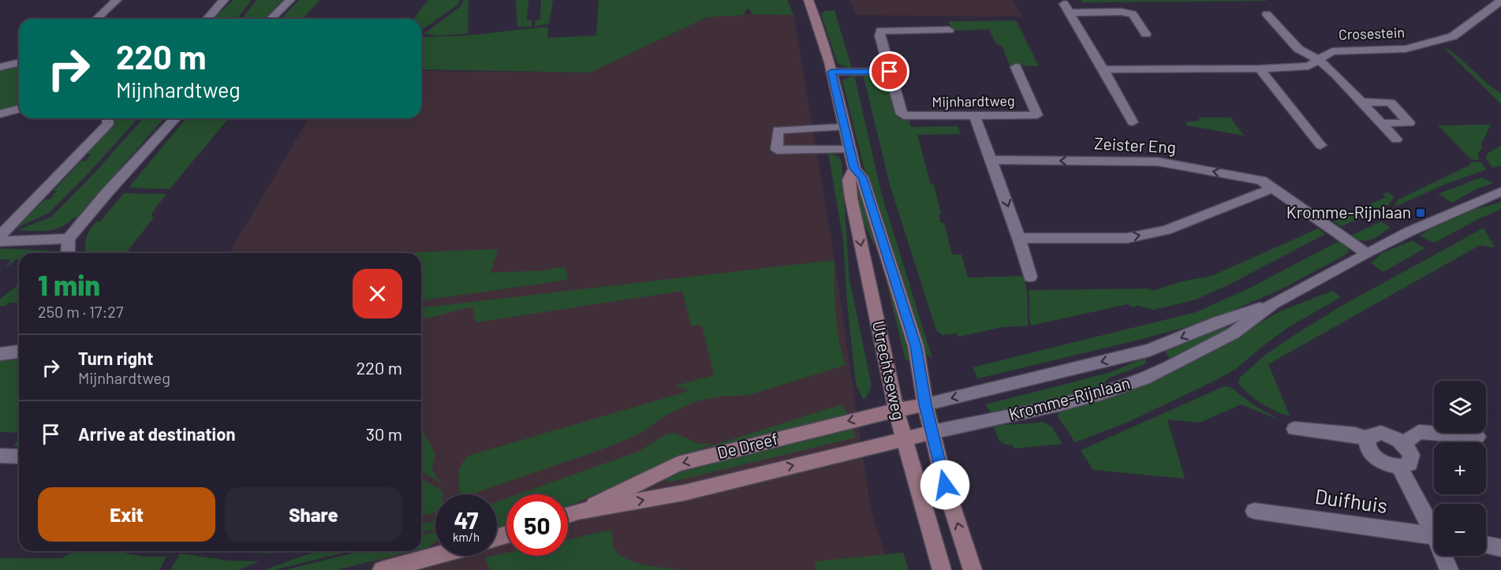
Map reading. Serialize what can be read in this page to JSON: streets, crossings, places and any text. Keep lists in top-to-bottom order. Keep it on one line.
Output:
{"streets":{"main road":["Utrechtseweg","De Dreef"],"street":["Crosestein","Mijnhardtweg","Zeister Eng","Kromme-Rijnlaan","Duifhuis"]},"crossings":[["Zeister Eng","Kromme-Rijnlaan"],["Utrechtseweg","Kromme-Rijnlaan"],["Utrechtseweg","De Dreef"],["Kromme-Rijnlaan","De Dreef"]],"places":{"transit":["Kromme-Rijnlaan"]},"page":{"turn":["220 m","Mijnhardtweg"],"heading":["1 min","250 m · 17:27"],"list":[{"name":"Turn right","note":"Mijnhardtweg","value":"220 m"},{"name":"Arrive at destination","value":"30 m"}],"map_buttons":["+","−"],"buttons":["Exit","Share"],"speed":"47 km/h","limit":"50"}}
